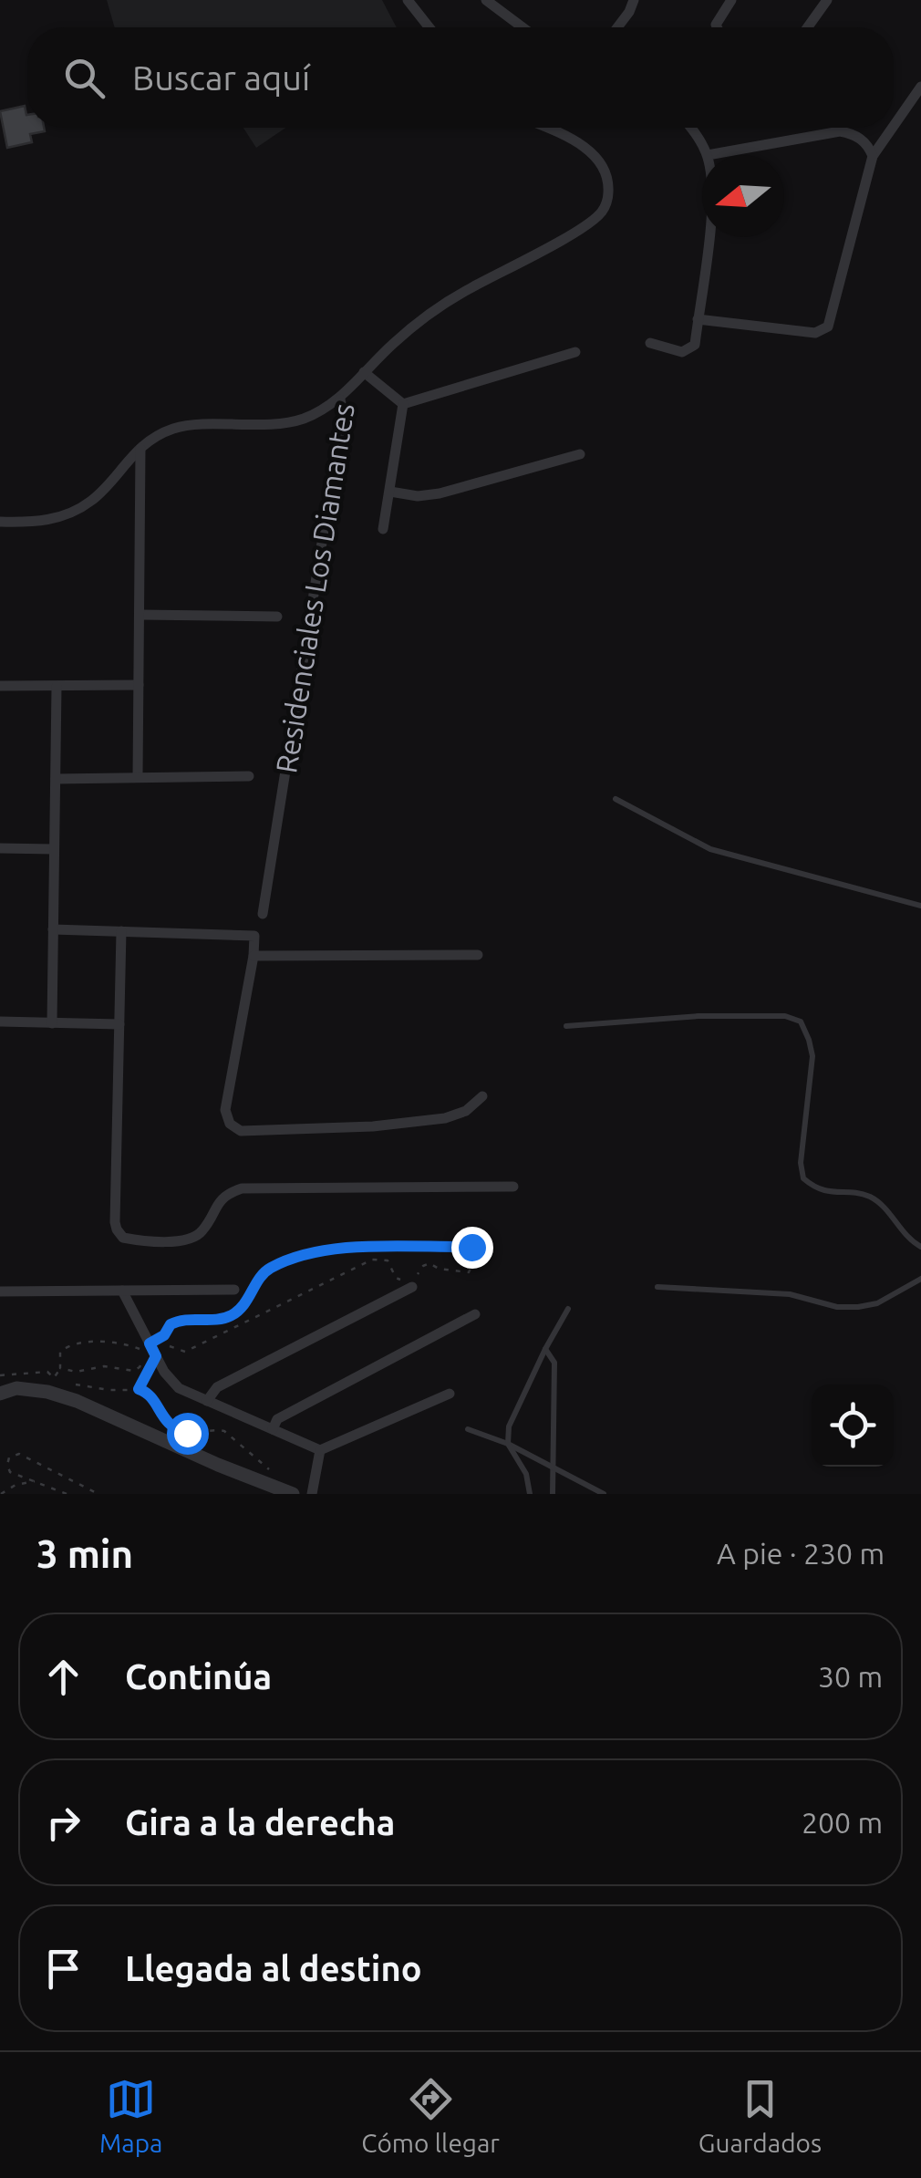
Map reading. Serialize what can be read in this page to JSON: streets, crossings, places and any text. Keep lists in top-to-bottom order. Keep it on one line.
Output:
{"streets":{"street":["Residenciales Los Diamantes"]},"north":"left","page":{"search":"Buscar aquí","heading":["3 min","A pie · 230 m"],"list":[["Continúa","30 m"],["Gira a la derecha","200 m"],"Llegada al destino"],"nav":["Mapa","Cómo llegar","Guardados"]}}
